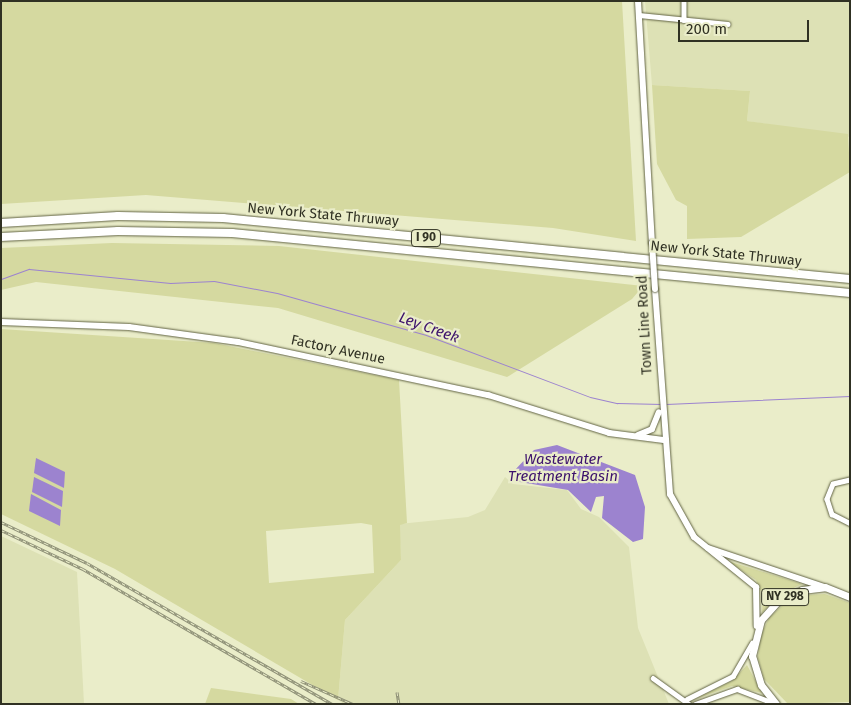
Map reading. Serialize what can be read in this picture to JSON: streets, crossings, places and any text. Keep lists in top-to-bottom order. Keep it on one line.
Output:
{"streets":{"highway":["New York State Thruway","I 90"],"main road":["NY 298"],"street":["Town Line Road","Factory Avenue"]},"water":["Ley Creek","Wastewater Treatment Basin"],"scale_bar":"200 m"}
